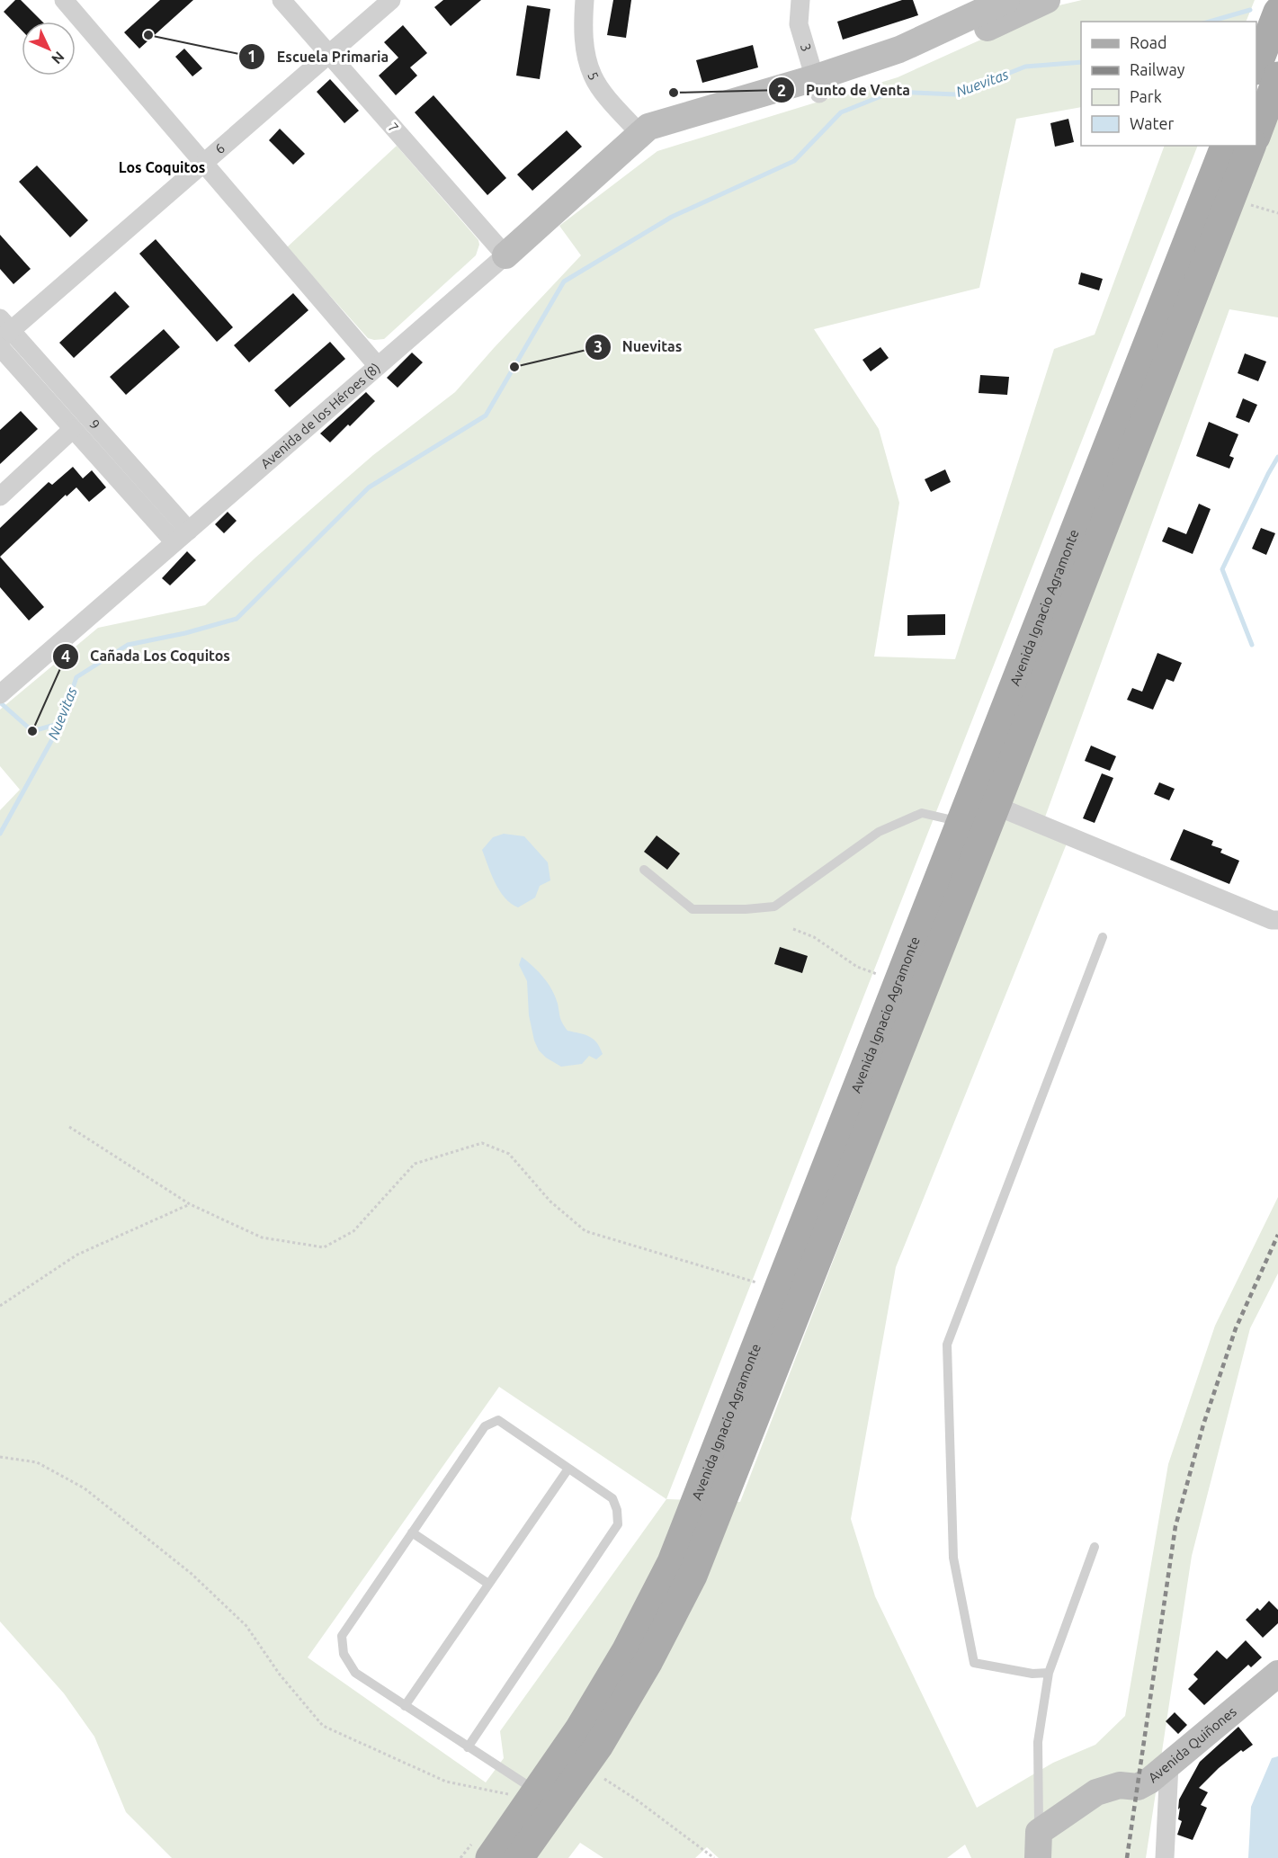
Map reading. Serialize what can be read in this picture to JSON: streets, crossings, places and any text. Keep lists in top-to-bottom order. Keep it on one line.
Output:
{"streets":{"main road":["Avenida Ignacio Agramonte"],"street":["3","5","7","6","Avenida de los Héroes (8)","9","Avenida Quiñones"]},"crossings":[["3","Avenida de los Héroes (8)"],["5","Avenida de los Héroes (8)"],["7","6"],["7","Avenida de los Héroes (8)"],["6","9"],["Avenida de los Héroes (8)","9"]],"districts":["Los Coquitos"],"water":["Nuevitas"],"places":["Escuela Primaria","Punto de Venta","Nuevitas","Cañada Los Coquitos"],"legend":["Road","Railway","Park","Water"],"north":"bottom right"}
